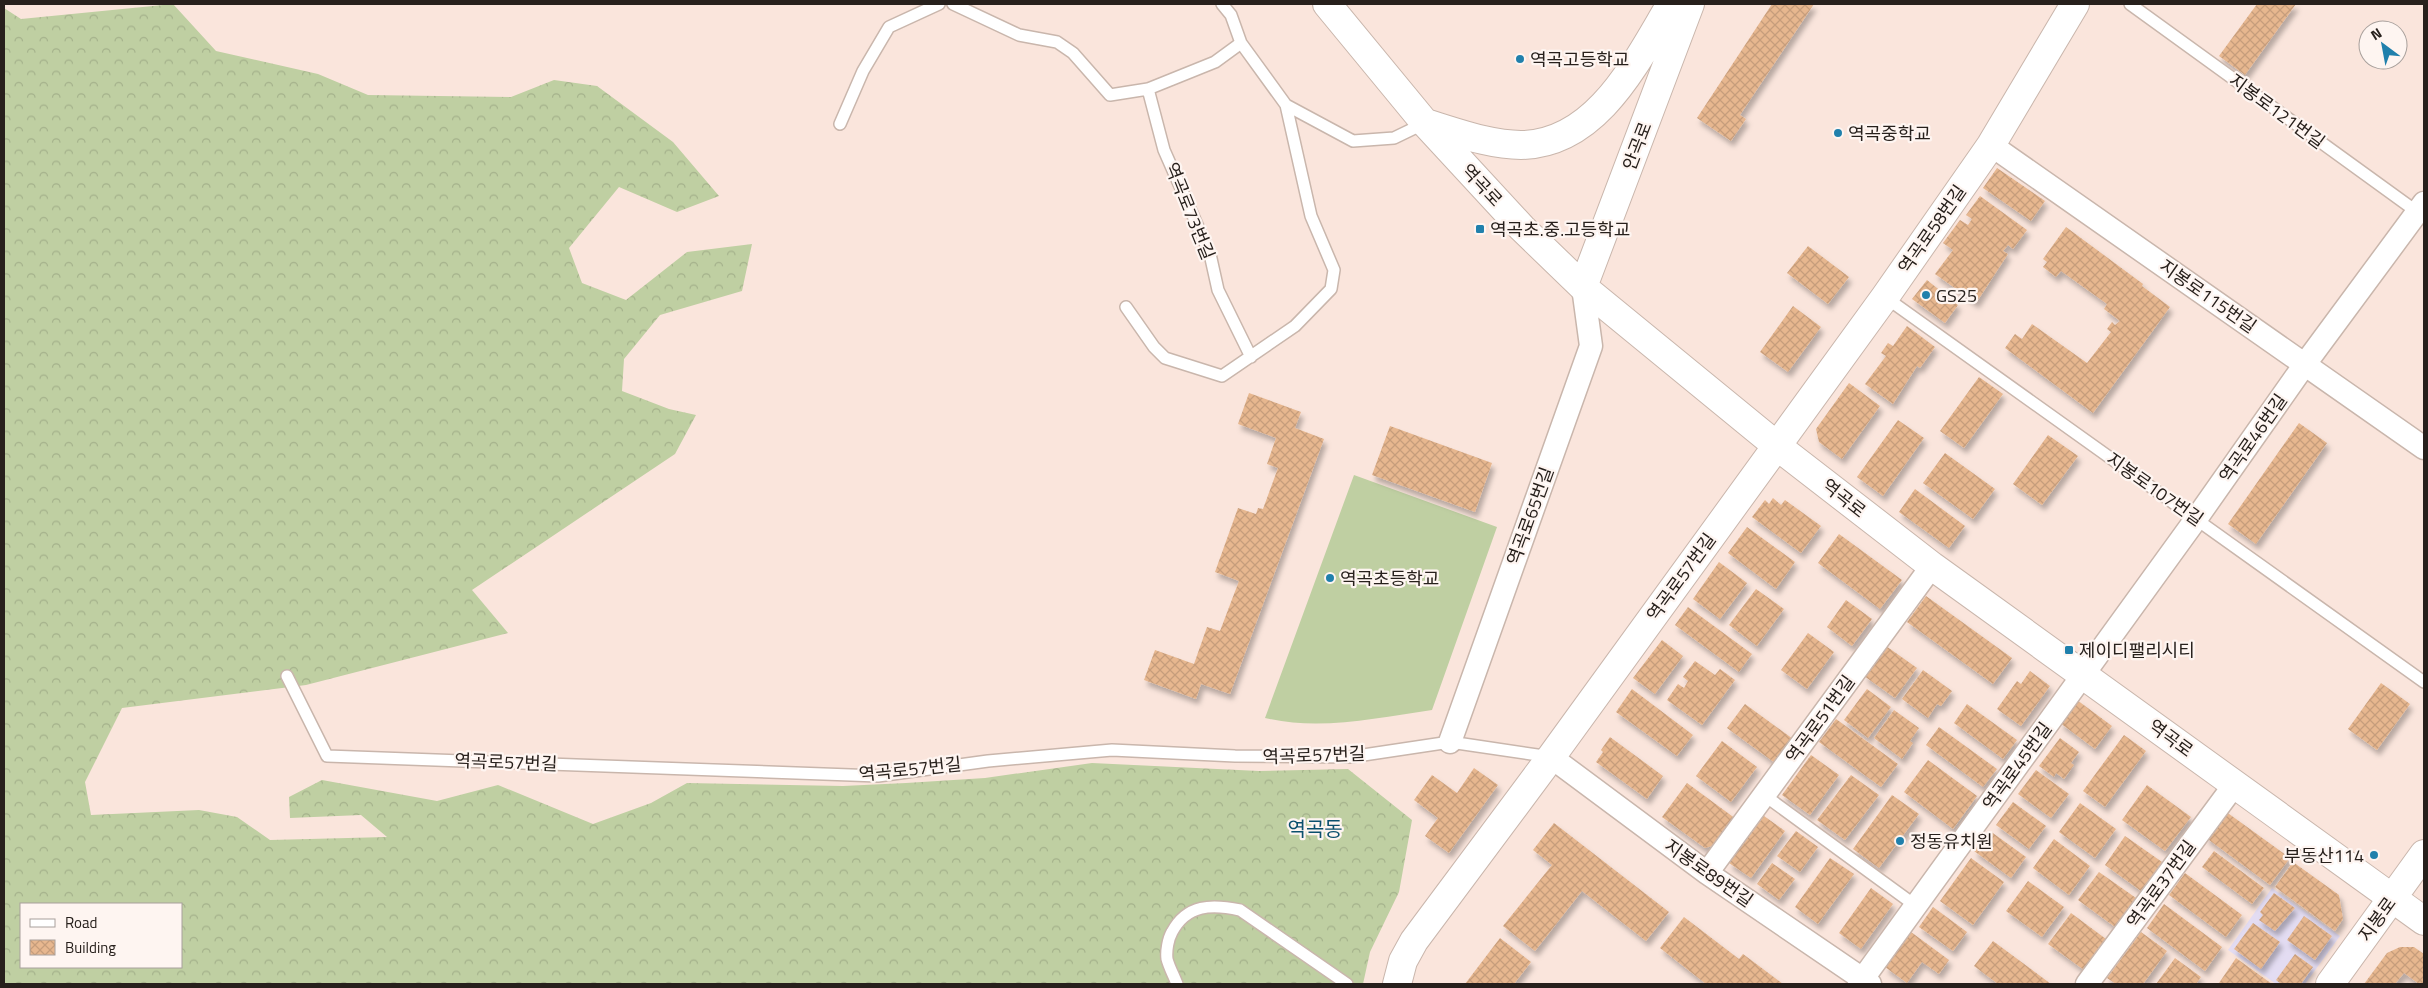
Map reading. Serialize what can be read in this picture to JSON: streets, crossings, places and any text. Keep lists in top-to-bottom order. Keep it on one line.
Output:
{"streets":{"street":["안곡로","역곡로","역곡로58번길","지봉로115번길","역곡로46번길","역곡로65번길","역곡로57번길","역곡로51번길","역곡로45번길","지봉로89번길","역곡로37번길","지봉로"],"lane":["지봉로121번길","역곡로73번길","지봉로107번길"]},"crossings":[["지봉로121번길","역곡로46번길"],["안곡로","역곡로"],["안곡로","역곡로65번길"],["역곡로","역곡로58번길"],["역곡로","역곡로46번길"],["역곡로","역곡로65번길"],["역곡로","역곡로57번길"],["역곡로","역곡로51번길"],["역곡로","역곡로45번길"],["역곡로","역곡로37번길"],["역곡로","지봉로"],["역곡로58번길","지봉로115번길"],["역곡로58번길","지봉로107번길"],["역곡로58번길","역곡로57번길"],["지봉로115번길","역곡로46번길"],["역곡로46번길","지봉로107번길"],["역곡로46번길","역곡로45번길"],["역곡로65번길","역곡로57번길"],["역곡로57번길","지봉로89번길"],["역곡로51번길","지봉로89번길"],["역곡로45번길","지봉로89번길"]],"districts":["역곡동"],"places":{"other":["역곡고등학교","역곡중학교","GS25","역곡초등학교","정동유치원","부동산114"],"transit":["역곡초.중.고등학교","제이디팰리시티"]},"legend":["Road","Building"],"north":"top left"}
